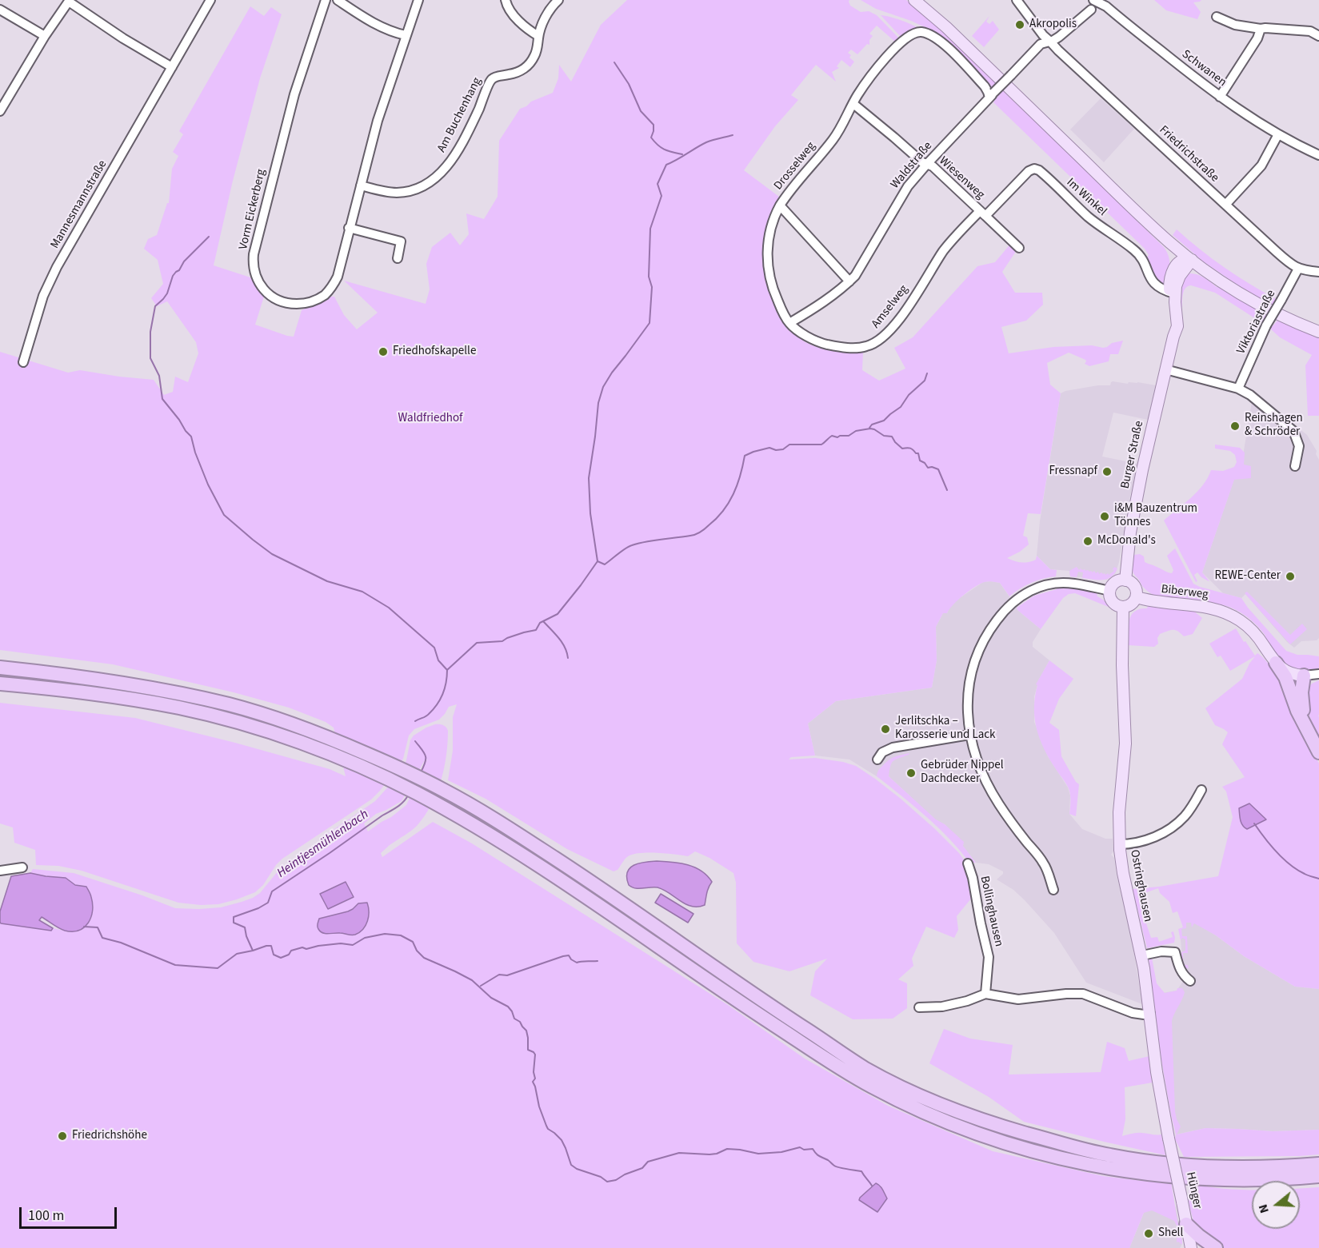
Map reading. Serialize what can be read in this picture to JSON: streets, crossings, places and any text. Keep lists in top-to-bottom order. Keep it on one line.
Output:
{"streets":{"main road":["Burger Straße","Biberweg","Ostringhausen","Hünger"],"street":["Schwanen","Am Buchenhang","Friedrichstraße","Waldstraße","Drosselweg","Wiesenweg","Im Winkel","Mannesmannstraße","Vorm Eickerberg","Amselweg","Viktoriastraße","Bollinghausen"]},"crossings":[["Schwanen","Waldstraße"],["Am Buchenhang","Vorm Eickerberg"],["Friedrichstraße","Waldstraße"],["Friedrichstraße","Viktoriastraße"],["Waldstraße","Drosselweg"],["Waldstraße","Wiesenweg"],["Drosselweg","Amselweg"],["Wiesenweg","Im Winkel"],["Wiesenweg","Amselweg"],["Im Winkel","Amselweg"],["Im Winkel","Burger Straße"],["Burger Straße","Biberweg"],["Burger Straße","Ostringhausen"],["Biberweg","Ostringhausen"],["Ostringhausen","Hünger"]],"water":["Heintjesmühlenbach"],"parks":["Waldfriedhof"],"places":["Akropolis","Friedhofskapelle","Reinshagen & Schröder","Fressnapf","i&M Bauzentrum Tönnes","McDonald's","REWE-Center","Jerlitschka – Karosserie und Lack","Gebrüder Nippel Dachdecker","Friedrichshöhe","Shell"],"scale_bar":"100 m","north":"left"}
